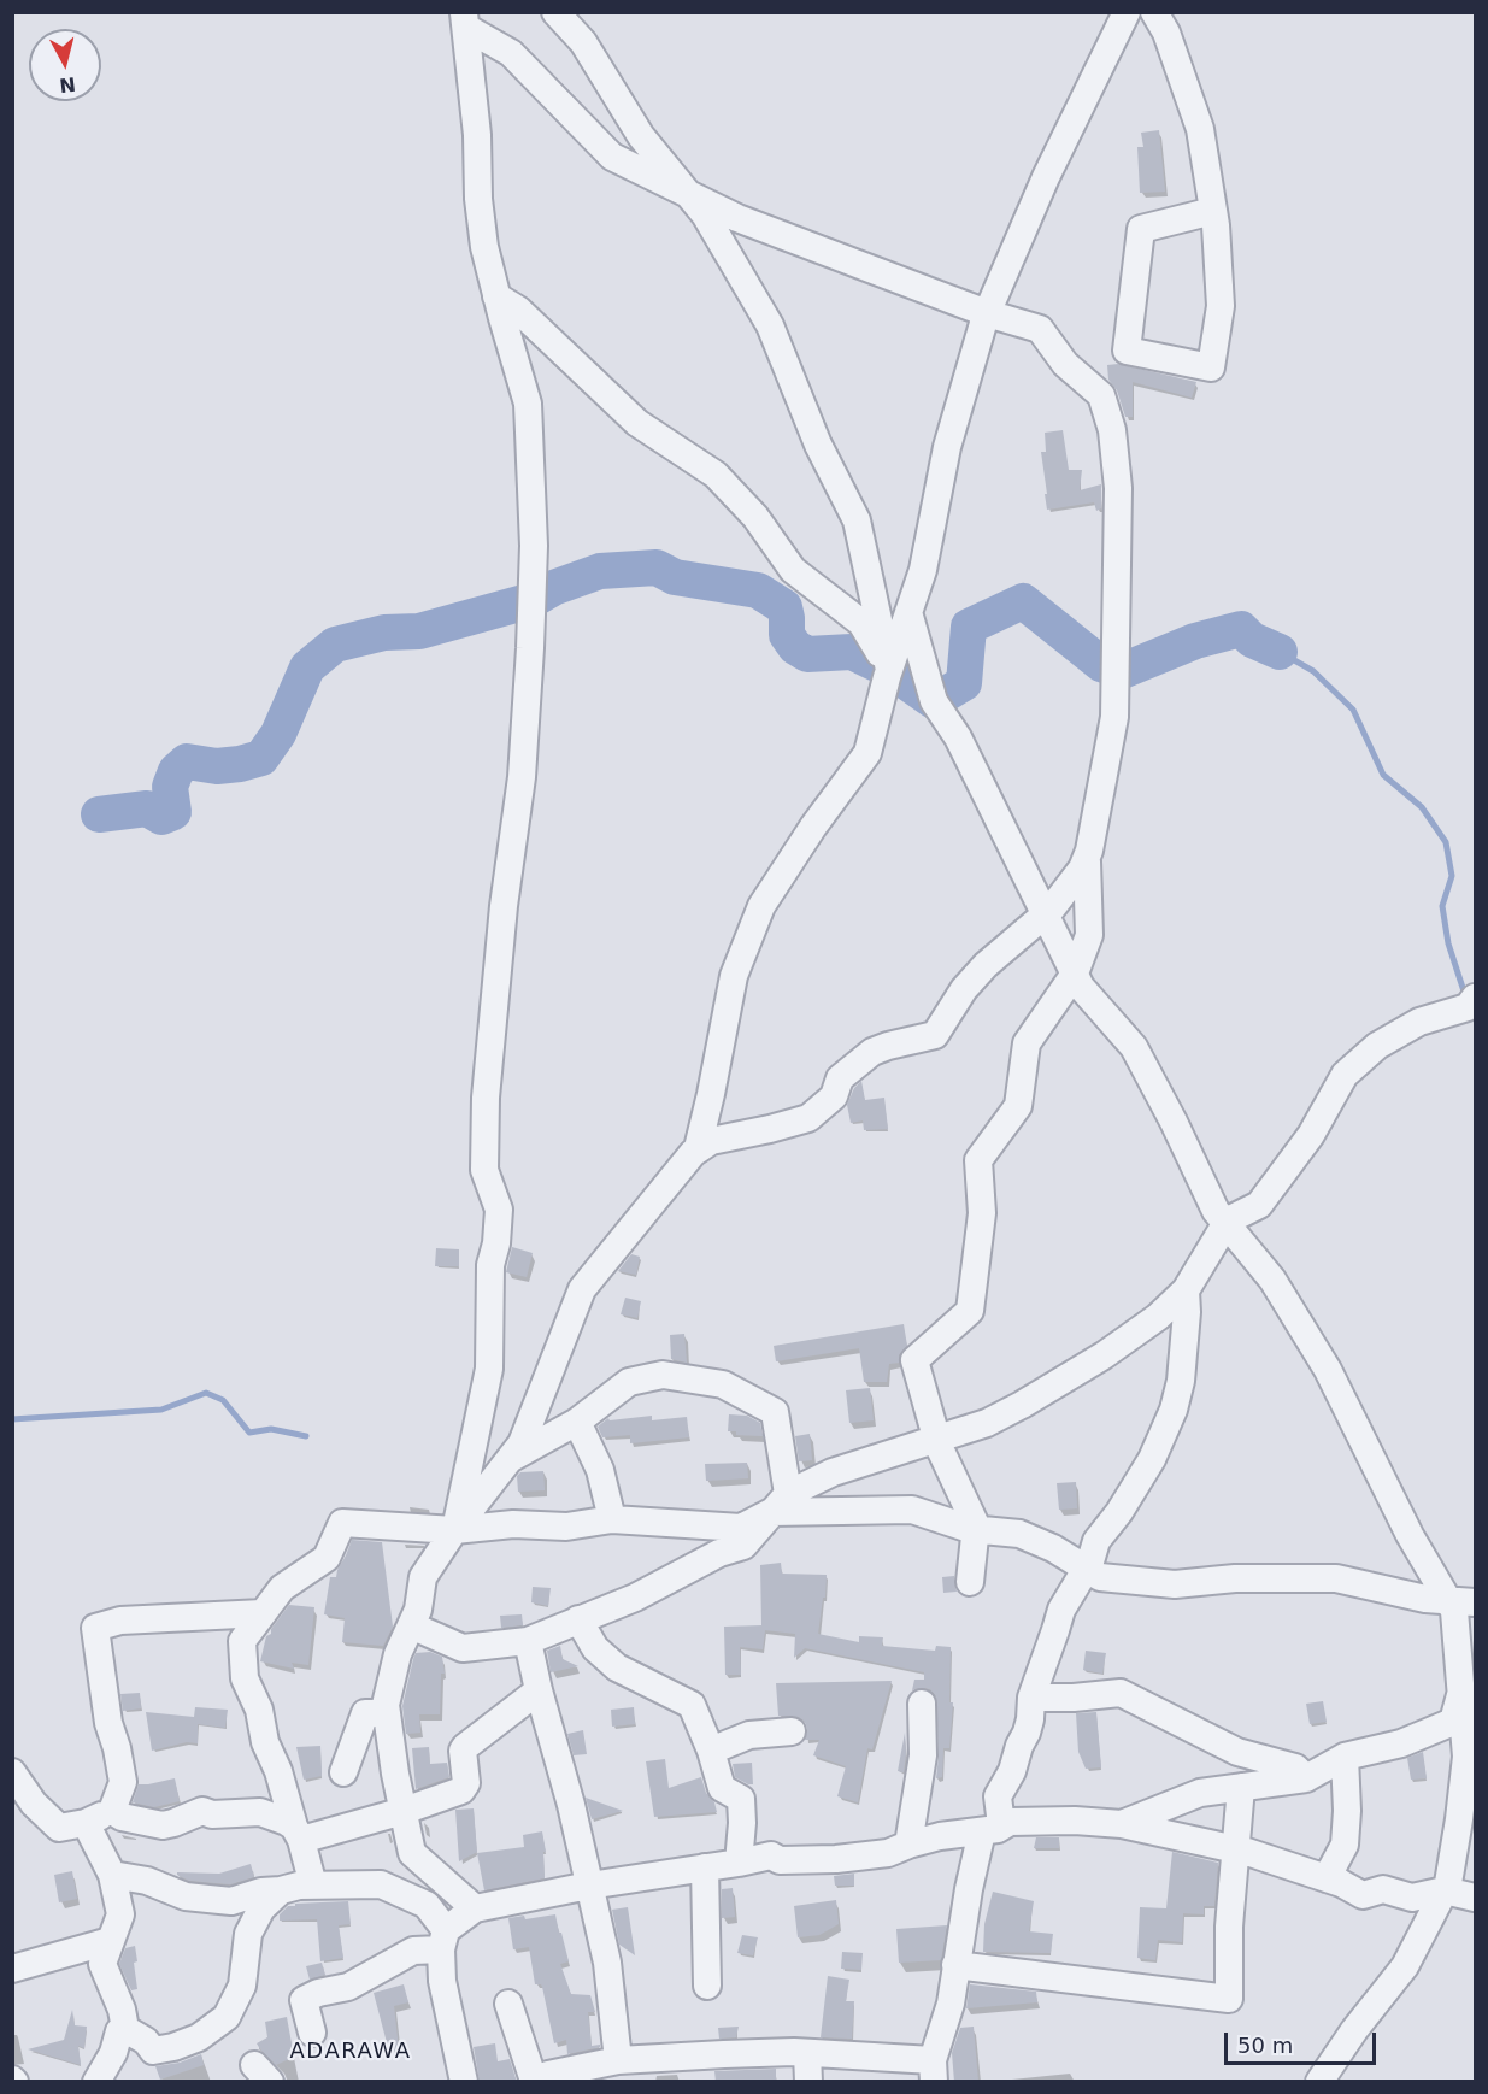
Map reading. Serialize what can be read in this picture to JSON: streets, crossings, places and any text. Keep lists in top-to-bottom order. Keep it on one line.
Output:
{"districts":["ADARAWA"],"scale_bar":"50 m","north":"bottom"}
